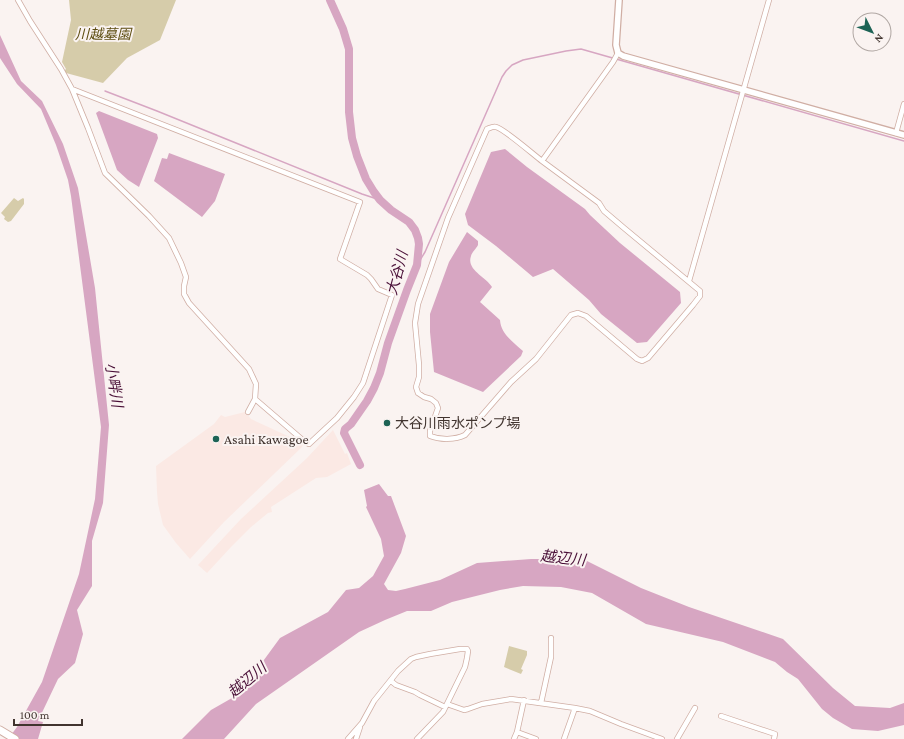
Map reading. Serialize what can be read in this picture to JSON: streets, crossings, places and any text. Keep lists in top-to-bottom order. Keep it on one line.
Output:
{"water":["大谷川","小畔川","越辺川"],"parks":["川越墓園"],"places":["大谷川雨水ポンプ場","Asahi Kawagoe"],"scale_bar":"100 m","north":"bottom right"}
